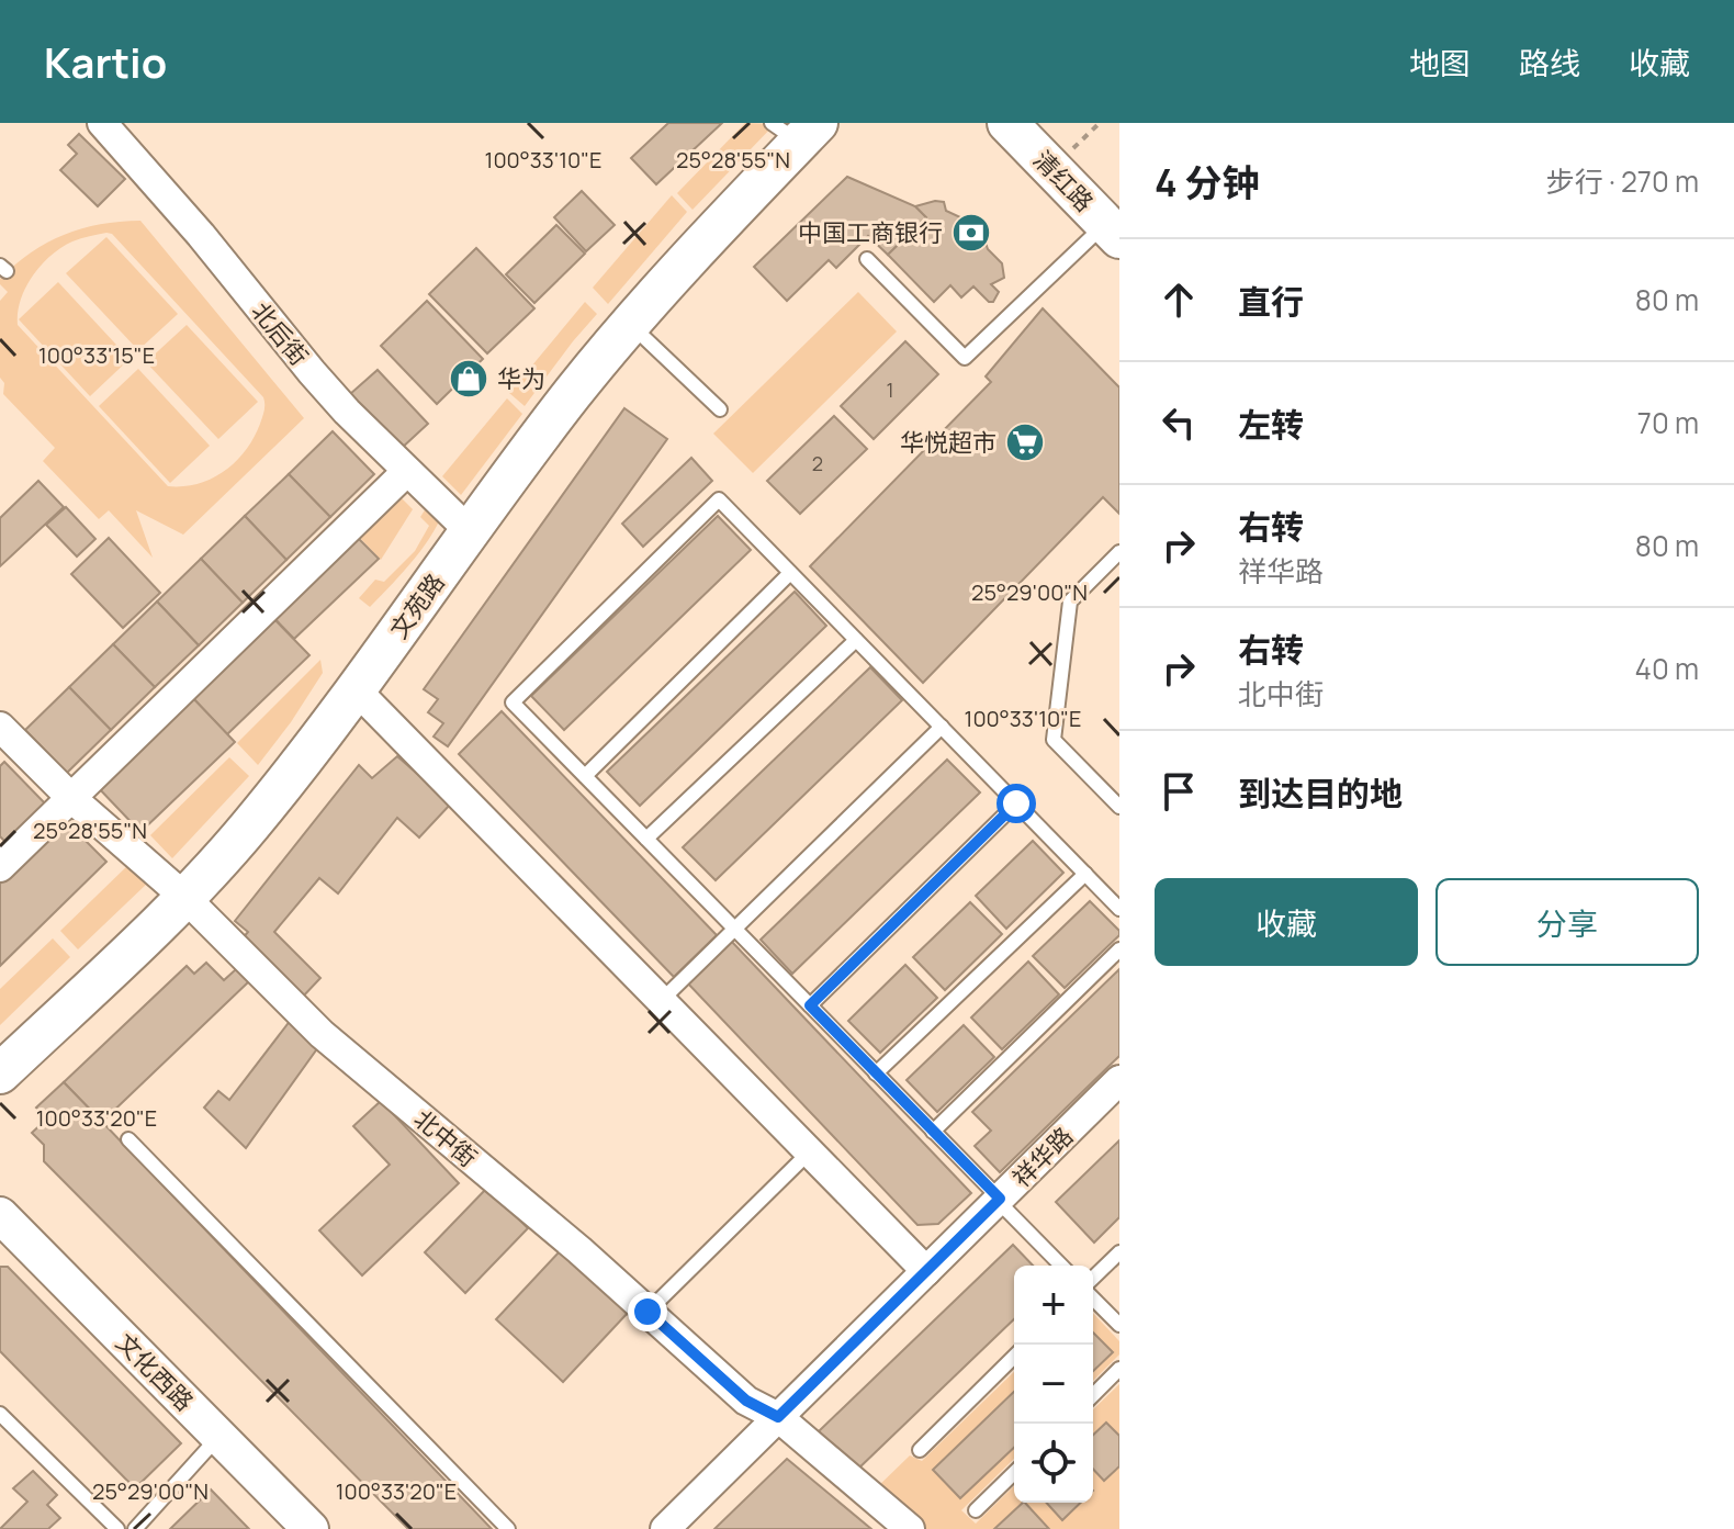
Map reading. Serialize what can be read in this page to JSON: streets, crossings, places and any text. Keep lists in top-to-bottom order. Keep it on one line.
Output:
{"streets":{"main road":["清红路","文苑路"],"street":["北后街","北中街","祥华路","文化西路"]},"crossings":[["北后街","文苑路"],["文苑路","北中街"],["北中街","祥华路"]],"places":{"bank":["中国工商银行"],"shop":["华为"],"supermarket":["华悦超市"]},"house_numbers":["1","2"],"page":{"header":"Kartio","nav":["地图","路线","收藏"],"heading":["4 分钟","步行 · 270 m"],"list":[["直行","80 m"],["左转","70 m"],["右转","祥华路","80 m"],["右转","北中街","40 m"],"到达目的地"],"buttons":["收藏","分享"],"map_buttons":["+","−"]},"coordinates":["25°28'55\"N","100°33'10\"E","100°33'15\"E","25°29'00\"N","100°33'20\"E"]}
